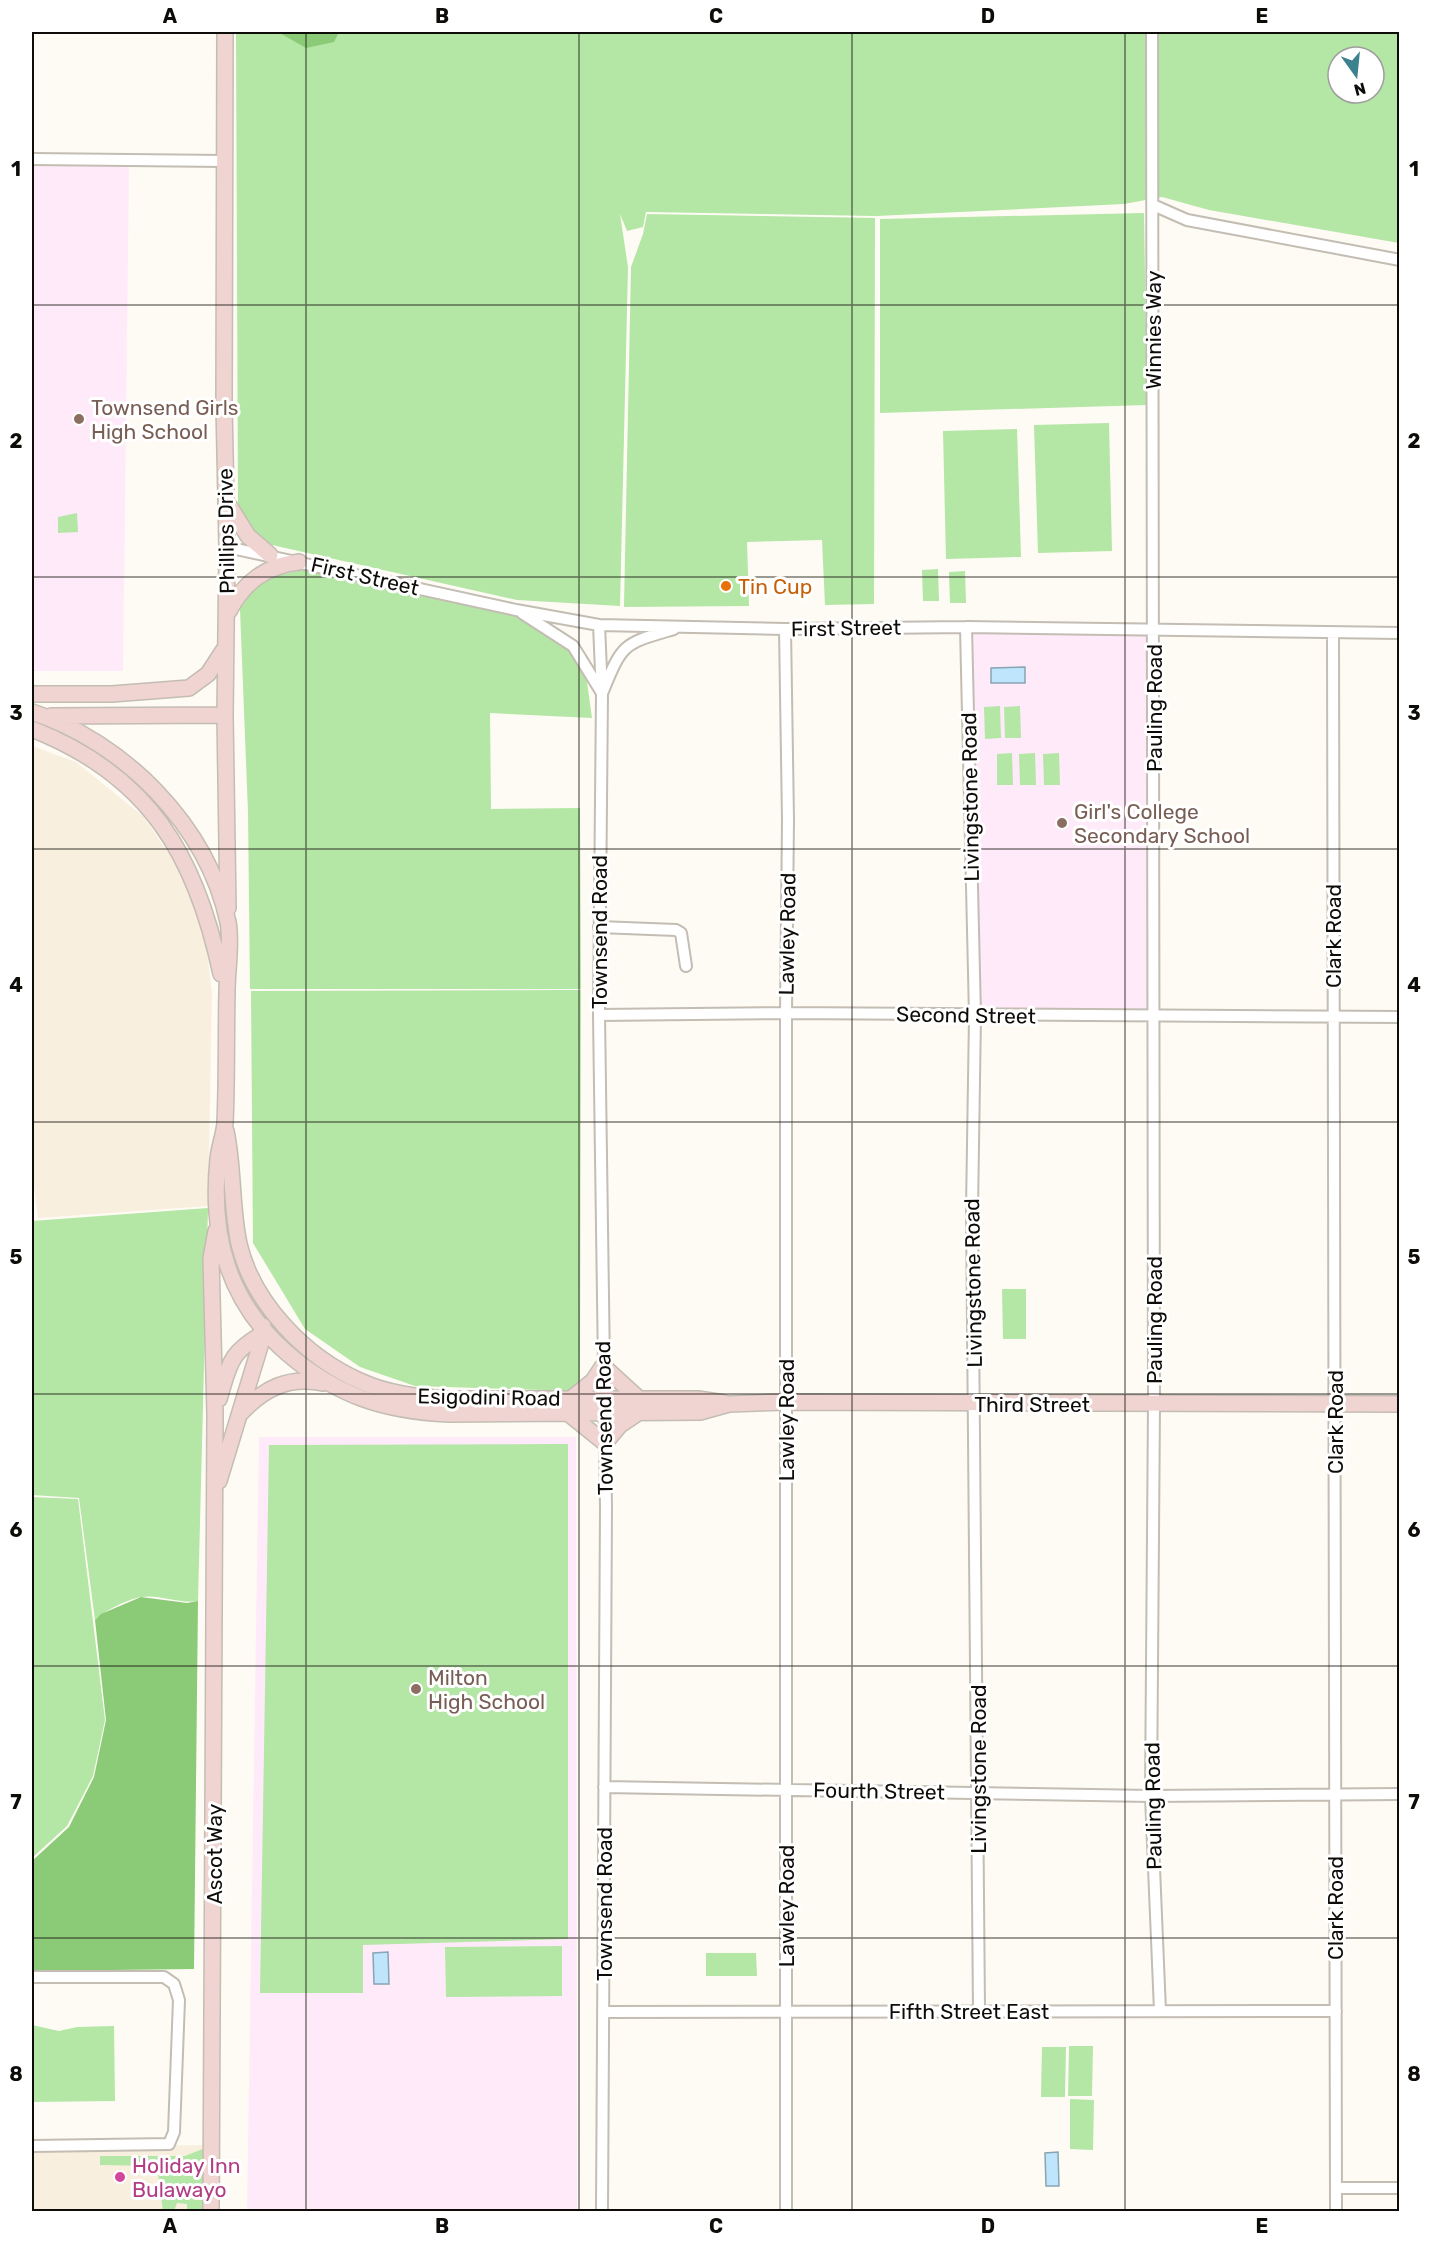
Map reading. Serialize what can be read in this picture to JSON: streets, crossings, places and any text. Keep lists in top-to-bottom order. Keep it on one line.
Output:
{"streets":{"main road":["Phillips Drive","Esigodini Road","Third Street","Ascot Way"],"street":["Winnies Way","First Street","Pauling Road","Livingstone Road","Townsend Road","Lawley Road","Clark Road","Second Street","Fourth Street","Fifth Street East"]},"crossings":[["Winnies Way","First Street"],["Winnies Way","Pauling Road"],["Phillips Drive","First Street"],["Phillips Drive","Esigodini Road"],["First Street","Pauling Road"],["First Street","Livingstone Road"],["First Street","Townsend Road"],["First Street","Lawley Road"],["First Street","Clark Road"],["Pauling Road","Second Street"],["Pauling Road","Third Street"],["Pauling Road","Fourth Street"],["Pauling Road","Fifth Street East"],["Livingstone Road","Second Street"],["Livingstone Road","Third Street"],["Livingstone Road","Fourth Street"],["Livingstone Road","Fifth Street East"],["Townsend Road","Second Street"],["Townsend Road","Esigodini Road"],["Townsend Road","Third Street"],["Townsend Road","Fourth Street"],["Townsend Road","Fifth Street East"],["Lawley Road","Second Street"],["Lawley Road","Third Street"],["Lawley Road","Fourth Street"],["Lawley Road","Fifth Street East"],["Clark Road","Second Street"],["Clark Road","Third Street"],["Clark Road","Fourth Street"],["Clark Road","Fifth Street East"],["Esigodini Road","Third Street"],["Esigodini Road","Ascot Way"]],"places":["Townsend Girls High School","Tin Cup","Girl's College Secondary School","Milton High School","Holiday Inn Bulawayo"],"north":"bottom","grid":{"columns":["A","B","C","D","E"],"rows":["1","2","3","4","5","6","7","8"]}}
